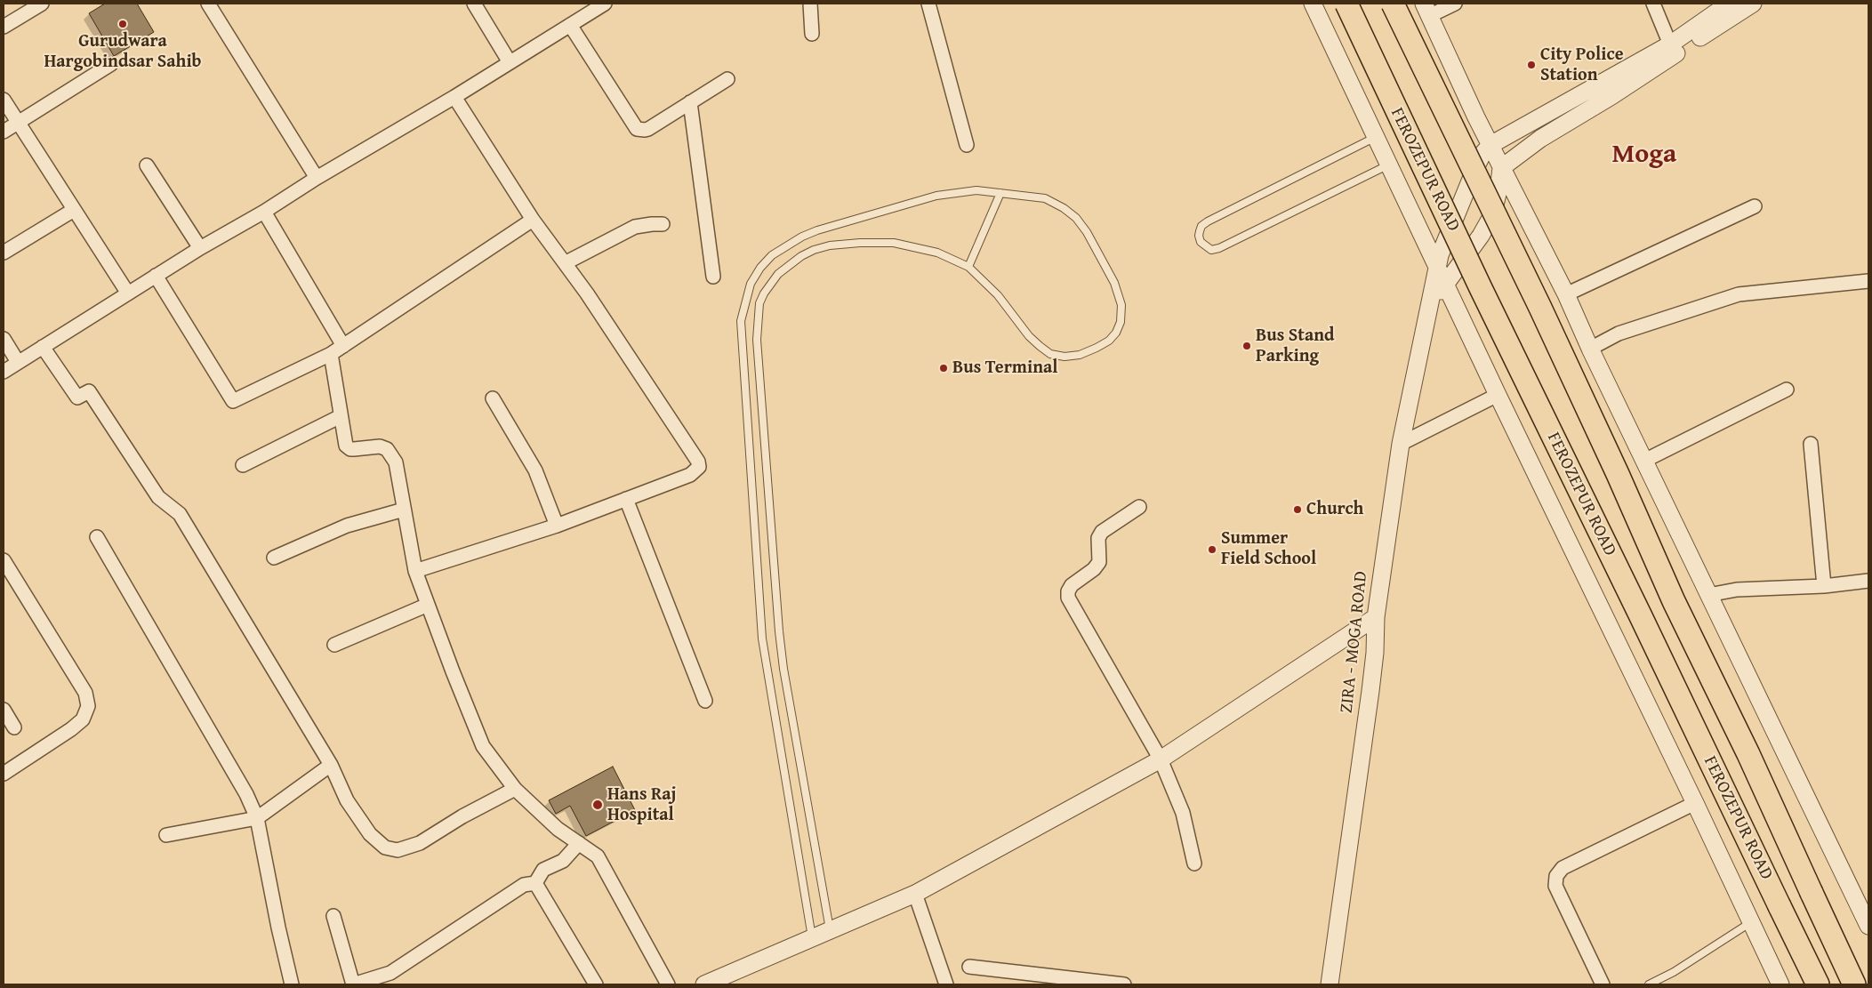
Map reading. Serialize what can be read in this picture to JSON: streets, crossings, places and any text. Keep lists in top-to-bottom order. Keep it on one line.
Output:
{"streets":{"highway":["FEROZEPUR ROAD"],"street":["ZIRA - MOGA ROAD"]},"districts":["Moga"],"places":["Gurudwara Hargobindsar Sahib","City Police Station","Bus Stand Parking","Bus Terminal","Church","Summer Field School","Hans Raj Hospital"]}
